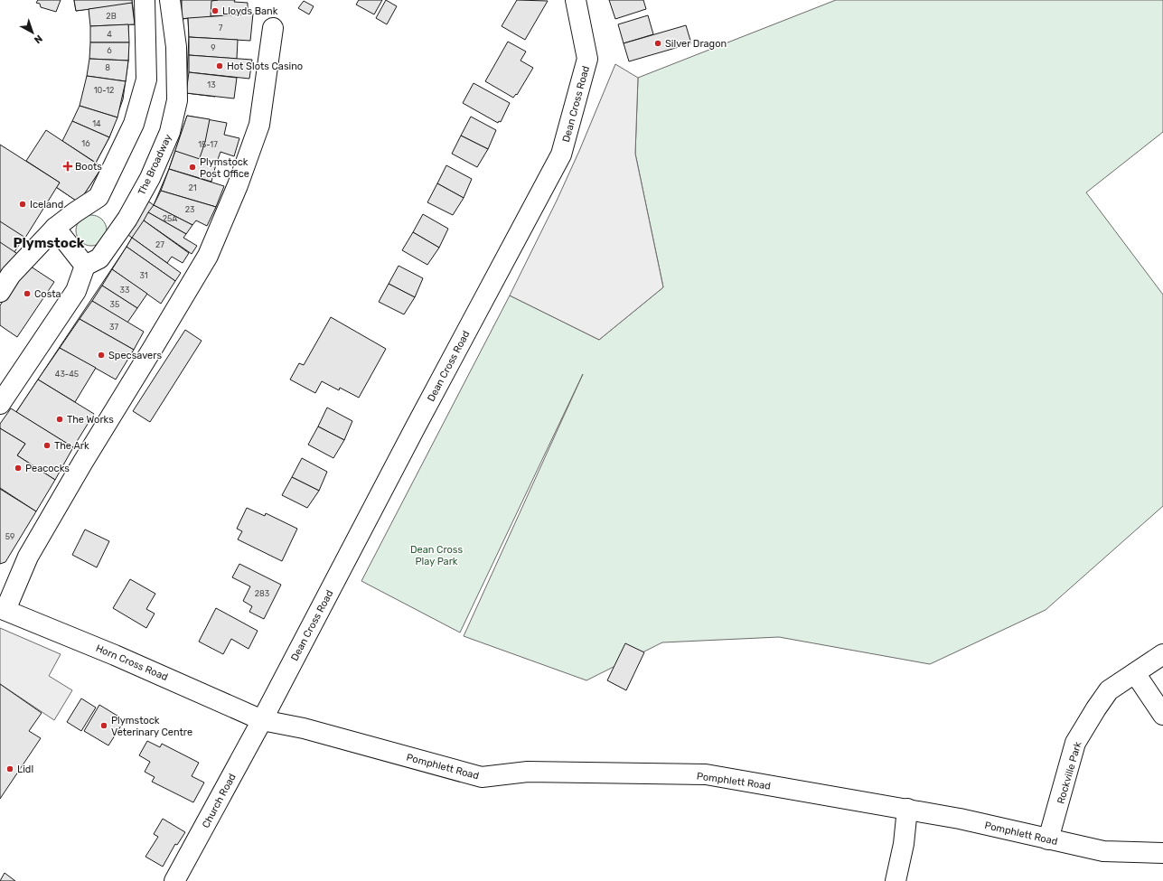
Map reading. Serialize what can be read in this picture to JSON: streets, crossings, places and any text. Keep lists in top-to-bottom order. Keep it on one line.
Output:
{"streets":{"street":["Dean Cross Road","The Broadway","Horn Cross Road","Pomphlett Road","Rockville Park","Church Road"]},"crossings":[["Dean Cross Road","Horn Cross Road"],["Dean Cross Road","Pomphlett Road"],["Dean Cross Road","Church Road"],["Horn Cross Road","Pomphlett Road"],["Horn Cross Road","Church Road"],["Pomphlett Road","Rockville Park"],["Pomphlett Road","Church Road"]],"districts":["Plymstock"],"parks":["Dean Cross Play Park"],"places":{"other":["Lloyds Bank","Silver Dragon","Hot Slots Casino","Plymstock Post Office","Iceland","Costa","Specsavers","The Works","The Ark","Peacocks","Plymstock Veterinary Centre","Lidl"],"health":["Boots"]},"house_numbers":["2B","7","4","9","6","8","13","10-12","14","16","15-17","21","23","25A","27","31","33","35","37","43-45","59","283"],"north":"bottom right"}
